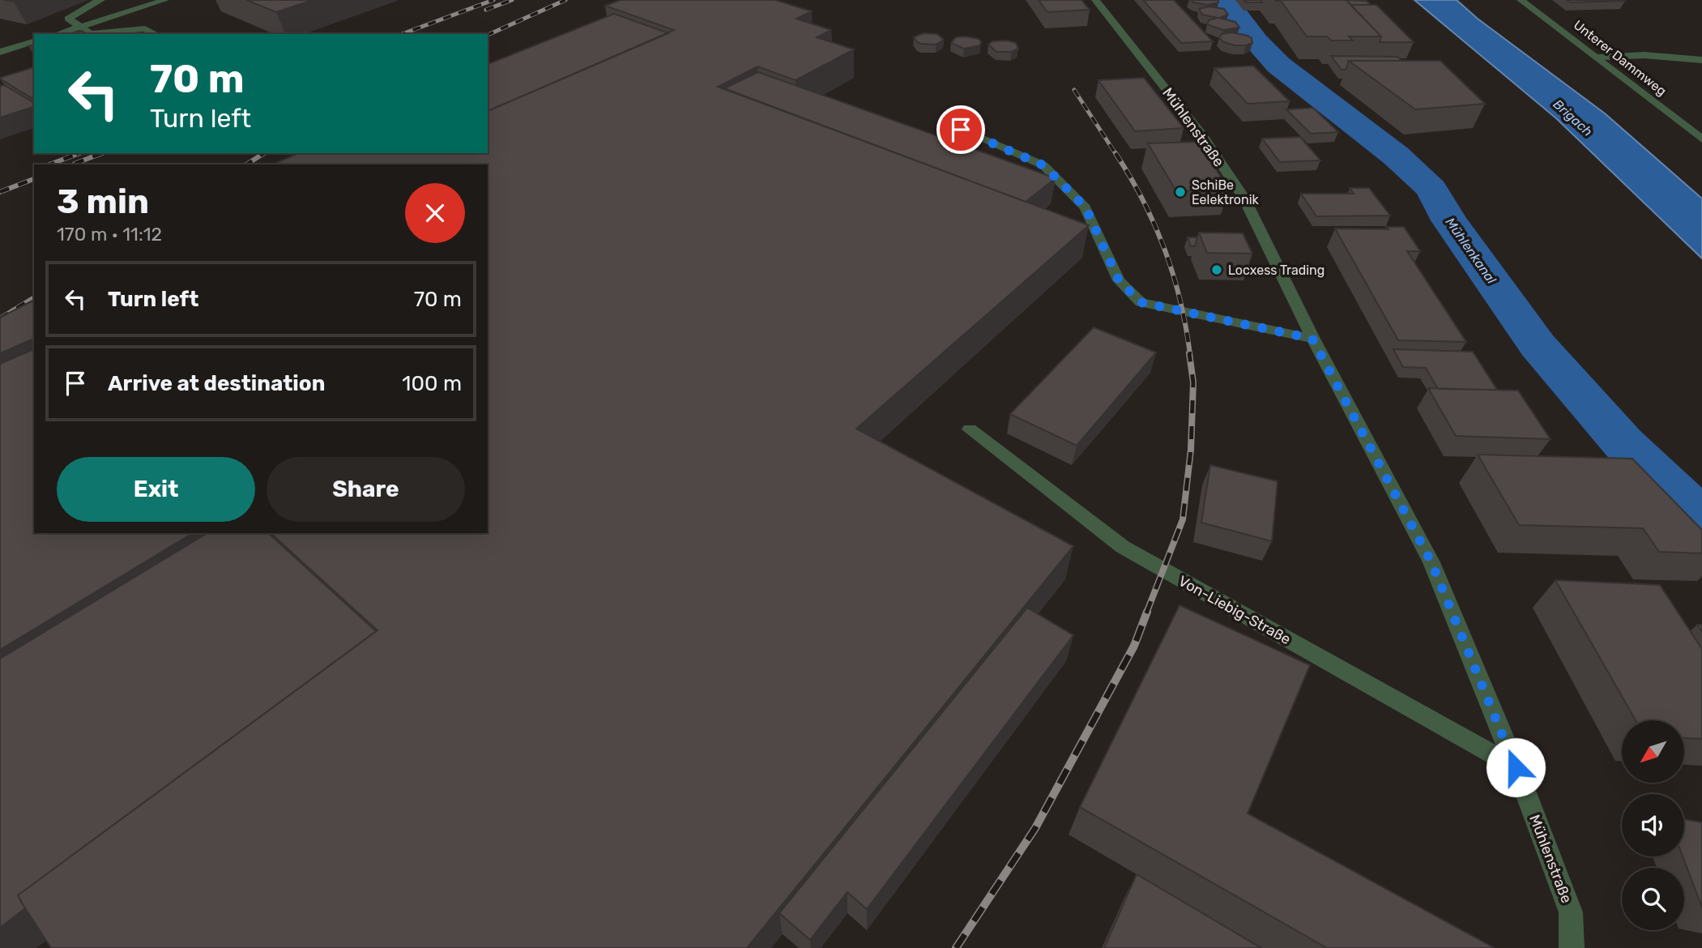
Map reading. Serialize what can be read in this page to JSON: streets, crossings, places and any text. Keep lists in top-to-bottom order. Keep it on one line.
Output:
{"streets":{"street":["Unterer Dammweg","Mühlenstraße","Von-Liebig-Straße"]},"crossings":[["Mühlenstraße","Von-Liebig-Straße"]],"water":["Brigach","Mühlenkanal"],"places":["SchiBe Eelektronik","Locxess Trading"],"north":"bottom left","page":{"turn":["70 m","Turn left"],"heading":["3 min","170 m · 11:12"],"list":[{"name":"Turn left","value":"70 m"},{"name":"Arrive at destination","value":"100 m"}],"buttons":["Exit","Share"]}}
